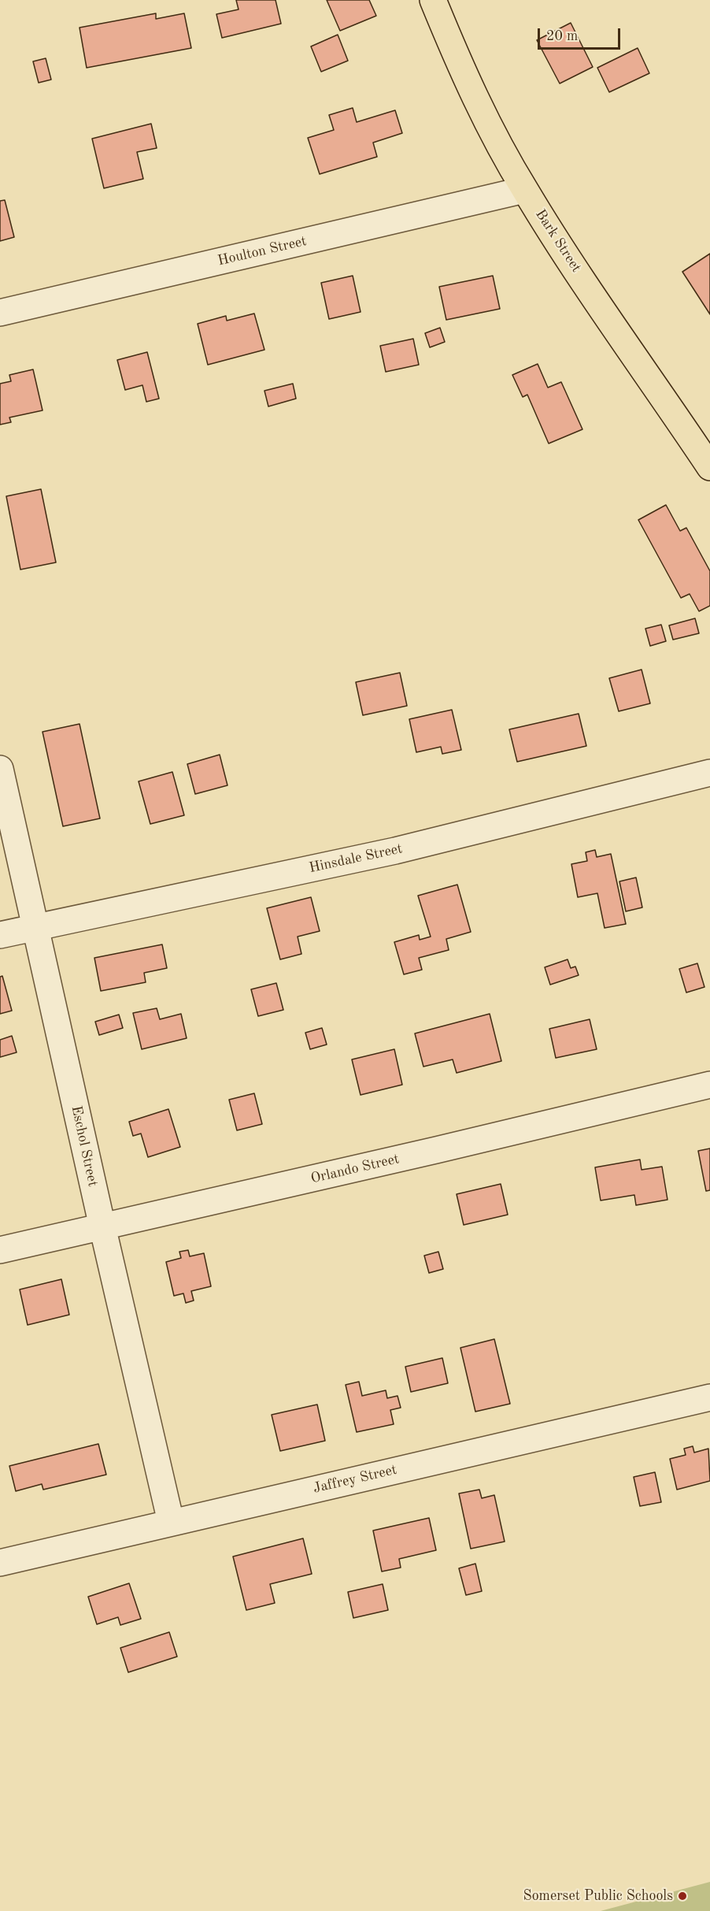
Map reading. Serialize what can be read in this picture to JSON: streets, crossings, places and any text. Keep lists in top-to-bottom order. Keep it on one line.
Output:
{"streets":{"main road":["Bark Street"],"street":["Houlton Street","Hinsdale Street","Eschol Street","Orlando Street","Jaffrey Street"]},"crossings":[["Bark Street","Houlton Street"],["Hinsdale Street","Eschol Street"],["Eschol Street","Orlando Street"],["Eschol Street","Jaffrey Street"]],"places":["Somerset Public Schools"],"scale_bar":"20 m"}
